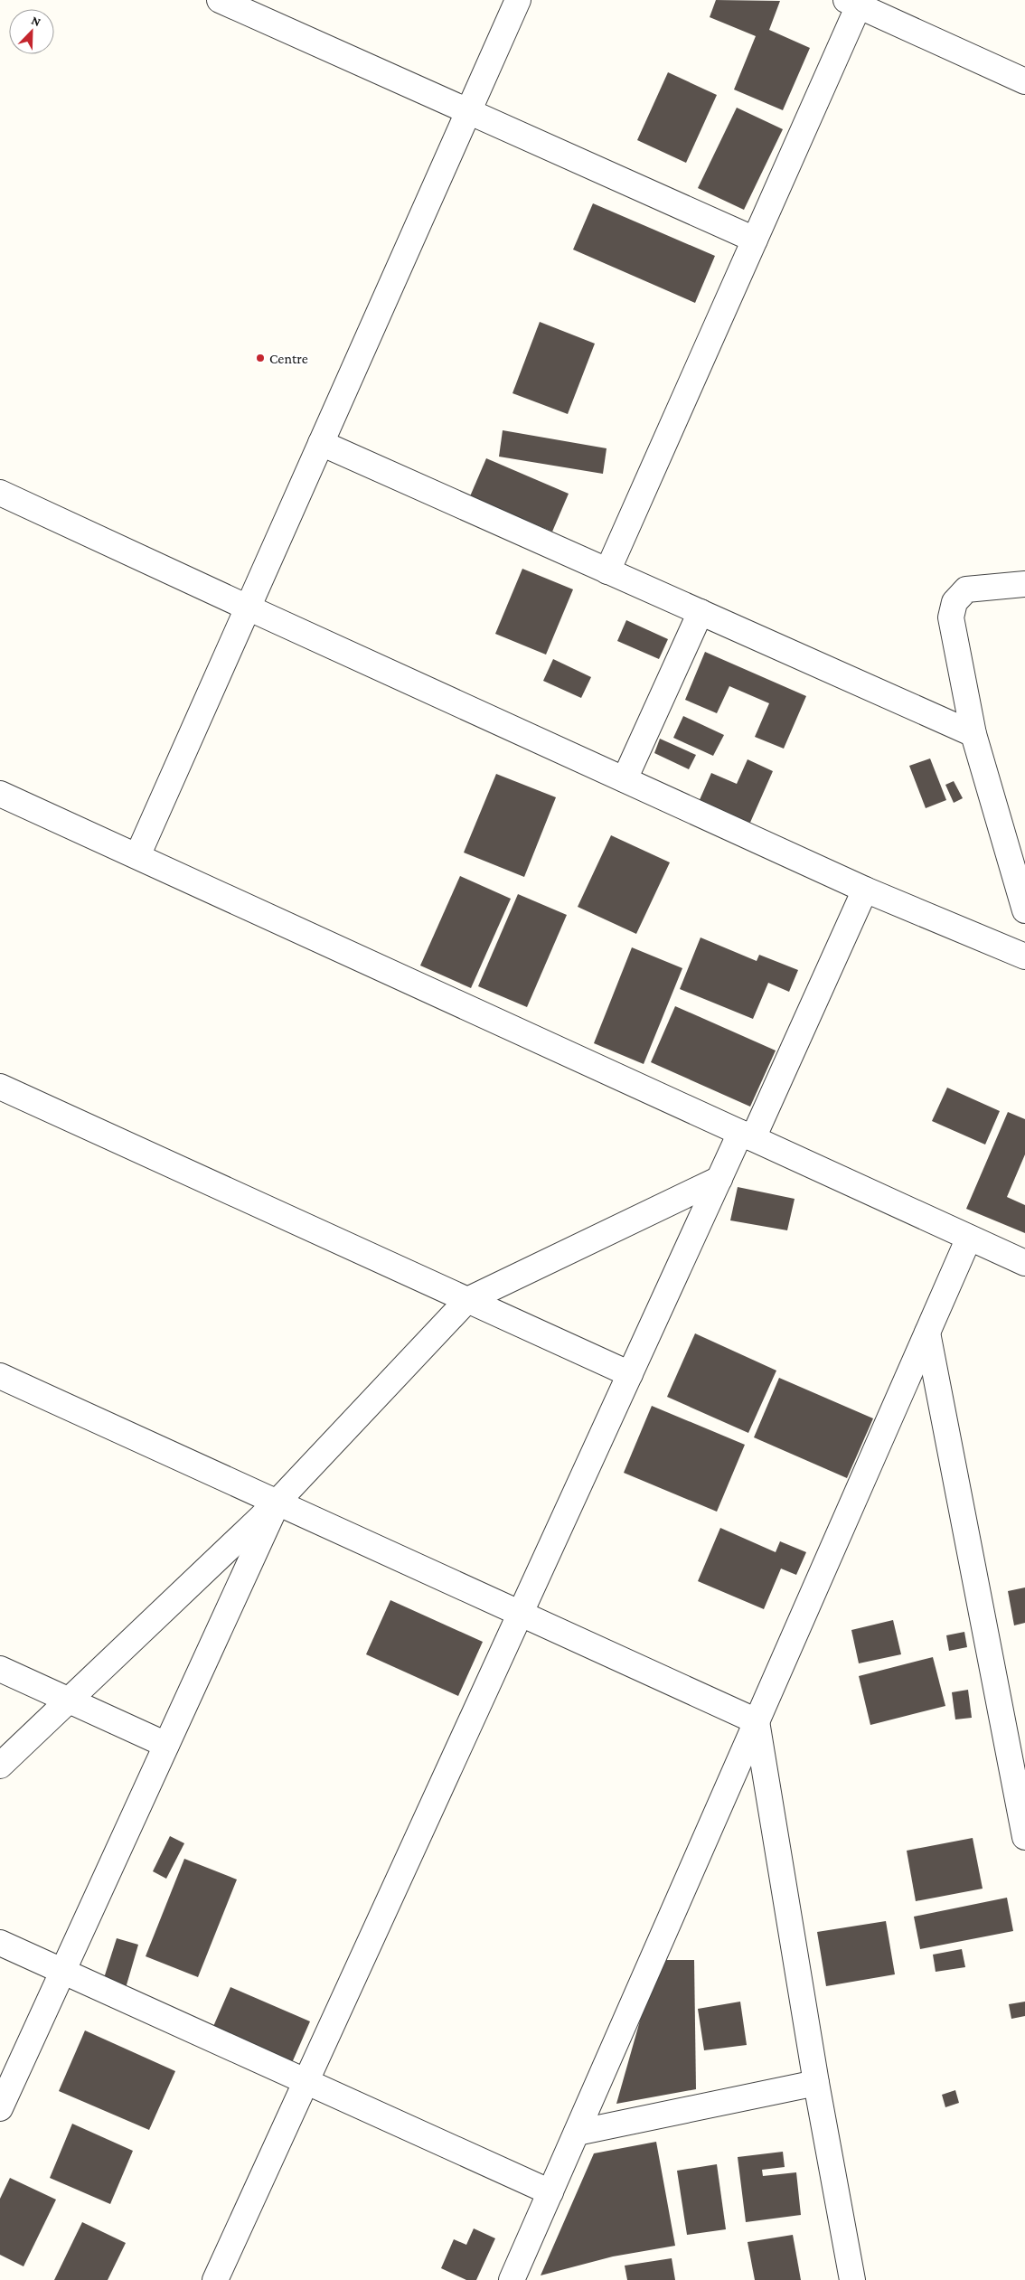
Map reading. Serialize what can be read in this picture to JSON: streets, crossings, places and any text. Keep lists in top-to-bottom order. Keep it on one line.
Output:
{"places":["Centre"],"north":"top right"}
